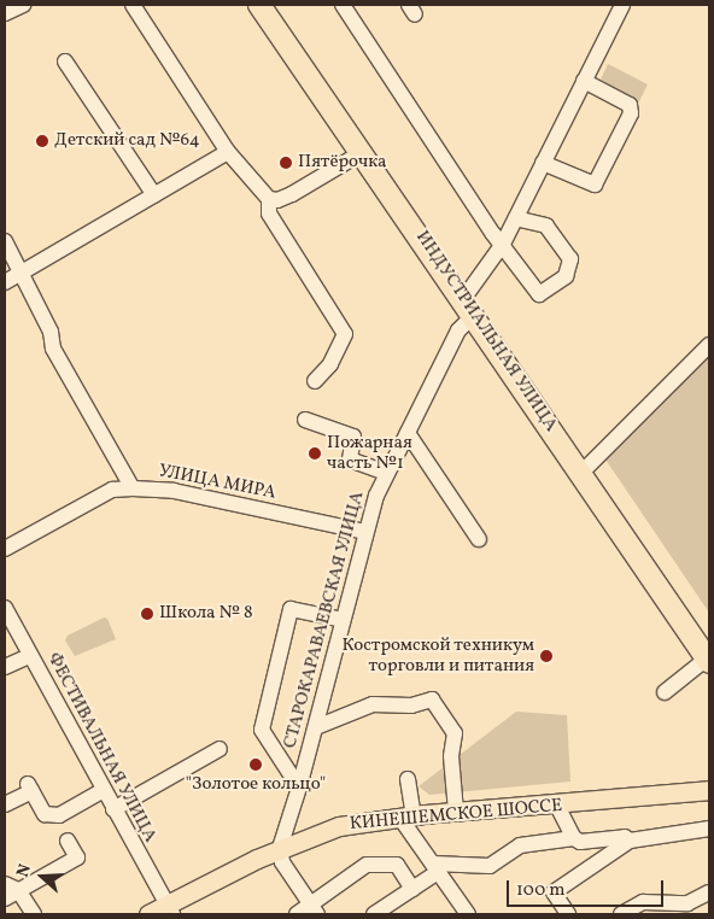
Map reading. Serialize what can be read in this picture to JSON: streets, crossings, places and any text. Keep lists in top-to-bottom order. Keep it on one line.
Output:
{"streets":{"highway":["ИНДУСТРИАЛЬНАЯ УЛИЦА"],"main road":["КИНЕШЕМСКОЕ ШОССЕ"],"street":["УЛИЦА МИРА","СТАРОКАРАВАЕВСКАЯ УЛИЦА","ФЕСТИВАЛЬНАЯ УЛИЦА"]},"crossings":[["ИНДУСТРИАЛЬНАЯ УЛИЦА","СТАРОКАРАВАЕВСКАЯ УЛИЦА"],["УЛИЦА МИРА","СТАРОКАРАВАЕВСКАЯ УЛИЦА"],["СТАРОКАРАВАЕВСКАЯ УЛИЦА","КИНЕШЕМСКОЕ ШОССЕ"],["ФЕСТИВАЛЬНАЯ УЛИЦА","КИНЕШЕМСКОЕ ШОССЕ"]],"places":["Детский сад №64","Пятёрочка","Пожарная часть №1","Школа № 8","Костромской техникум торговли и питания","\"Золотое кольцо\""],"scale_bar":"100 m","north":"left"}
